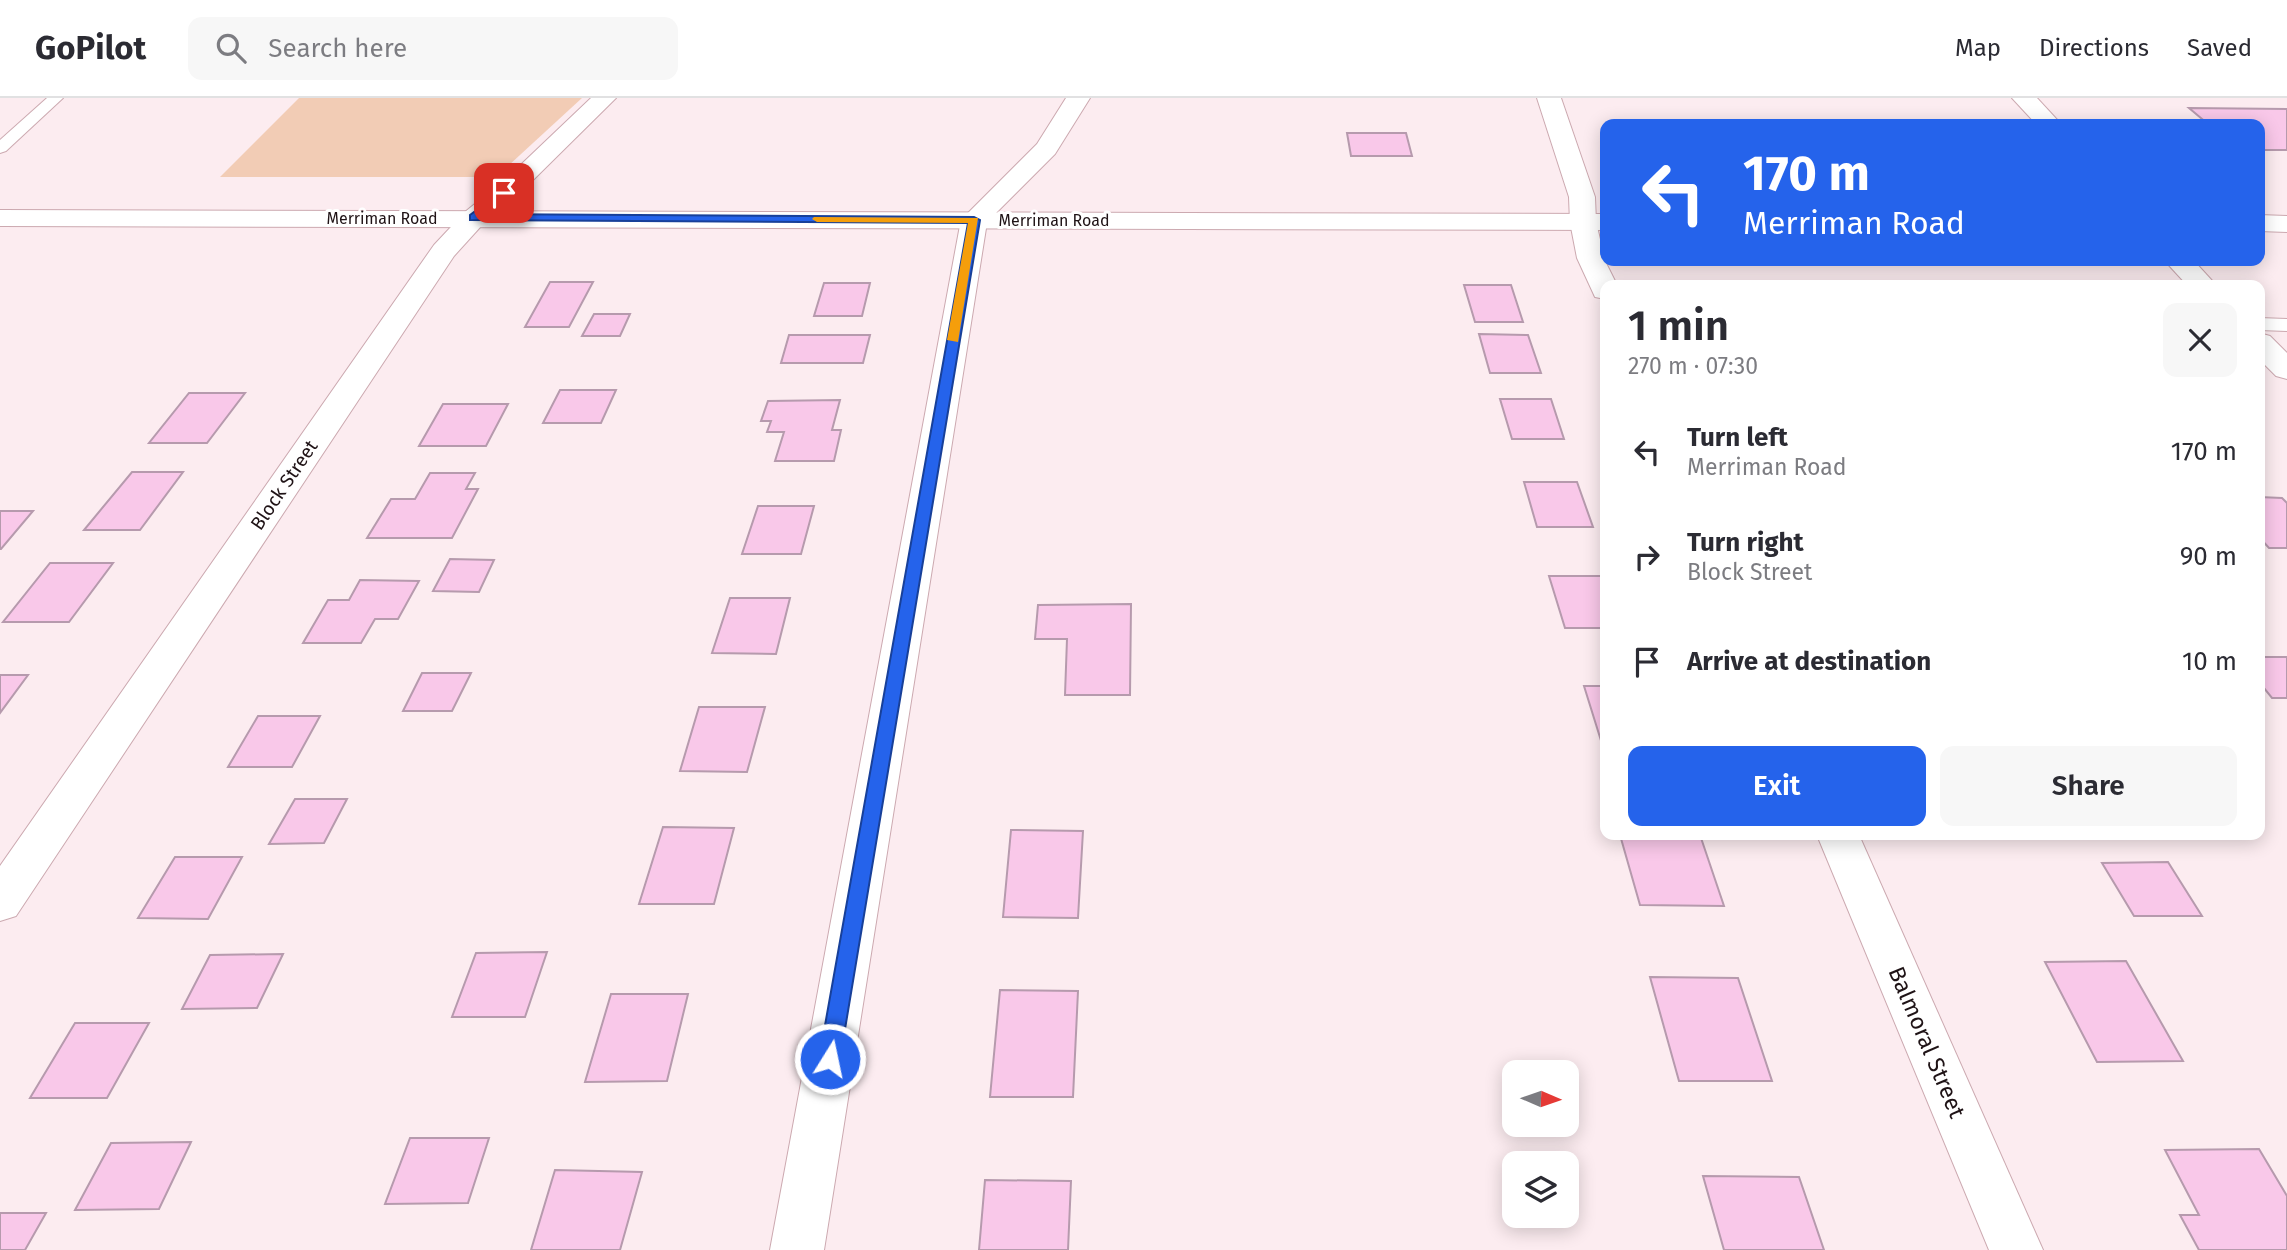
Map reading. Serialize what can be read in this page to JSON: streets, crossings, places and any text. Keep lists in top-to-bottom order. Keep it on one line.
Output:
{"streets":{"street":["Merriman Road","Block Street","Balmoral Street"]},"crossings":[["Merriman Road","Block Street"]],"north":"right","page":{"header":"GoPilot","search":"Search here","nav":["Map","Directions","Saved"],"turn":["170 m","Merriman Road"],"heading":["1 min","270 m · 07:30"],"list":[{"name":"Turn left","note":"Merriman Road","value":"170 m"},{"name":"Turn right","note":"Block Street","value":"90 m"},{"name":"Arrive at destination","value":"10 m"}],"buttons":["Exit","Share"]}}
